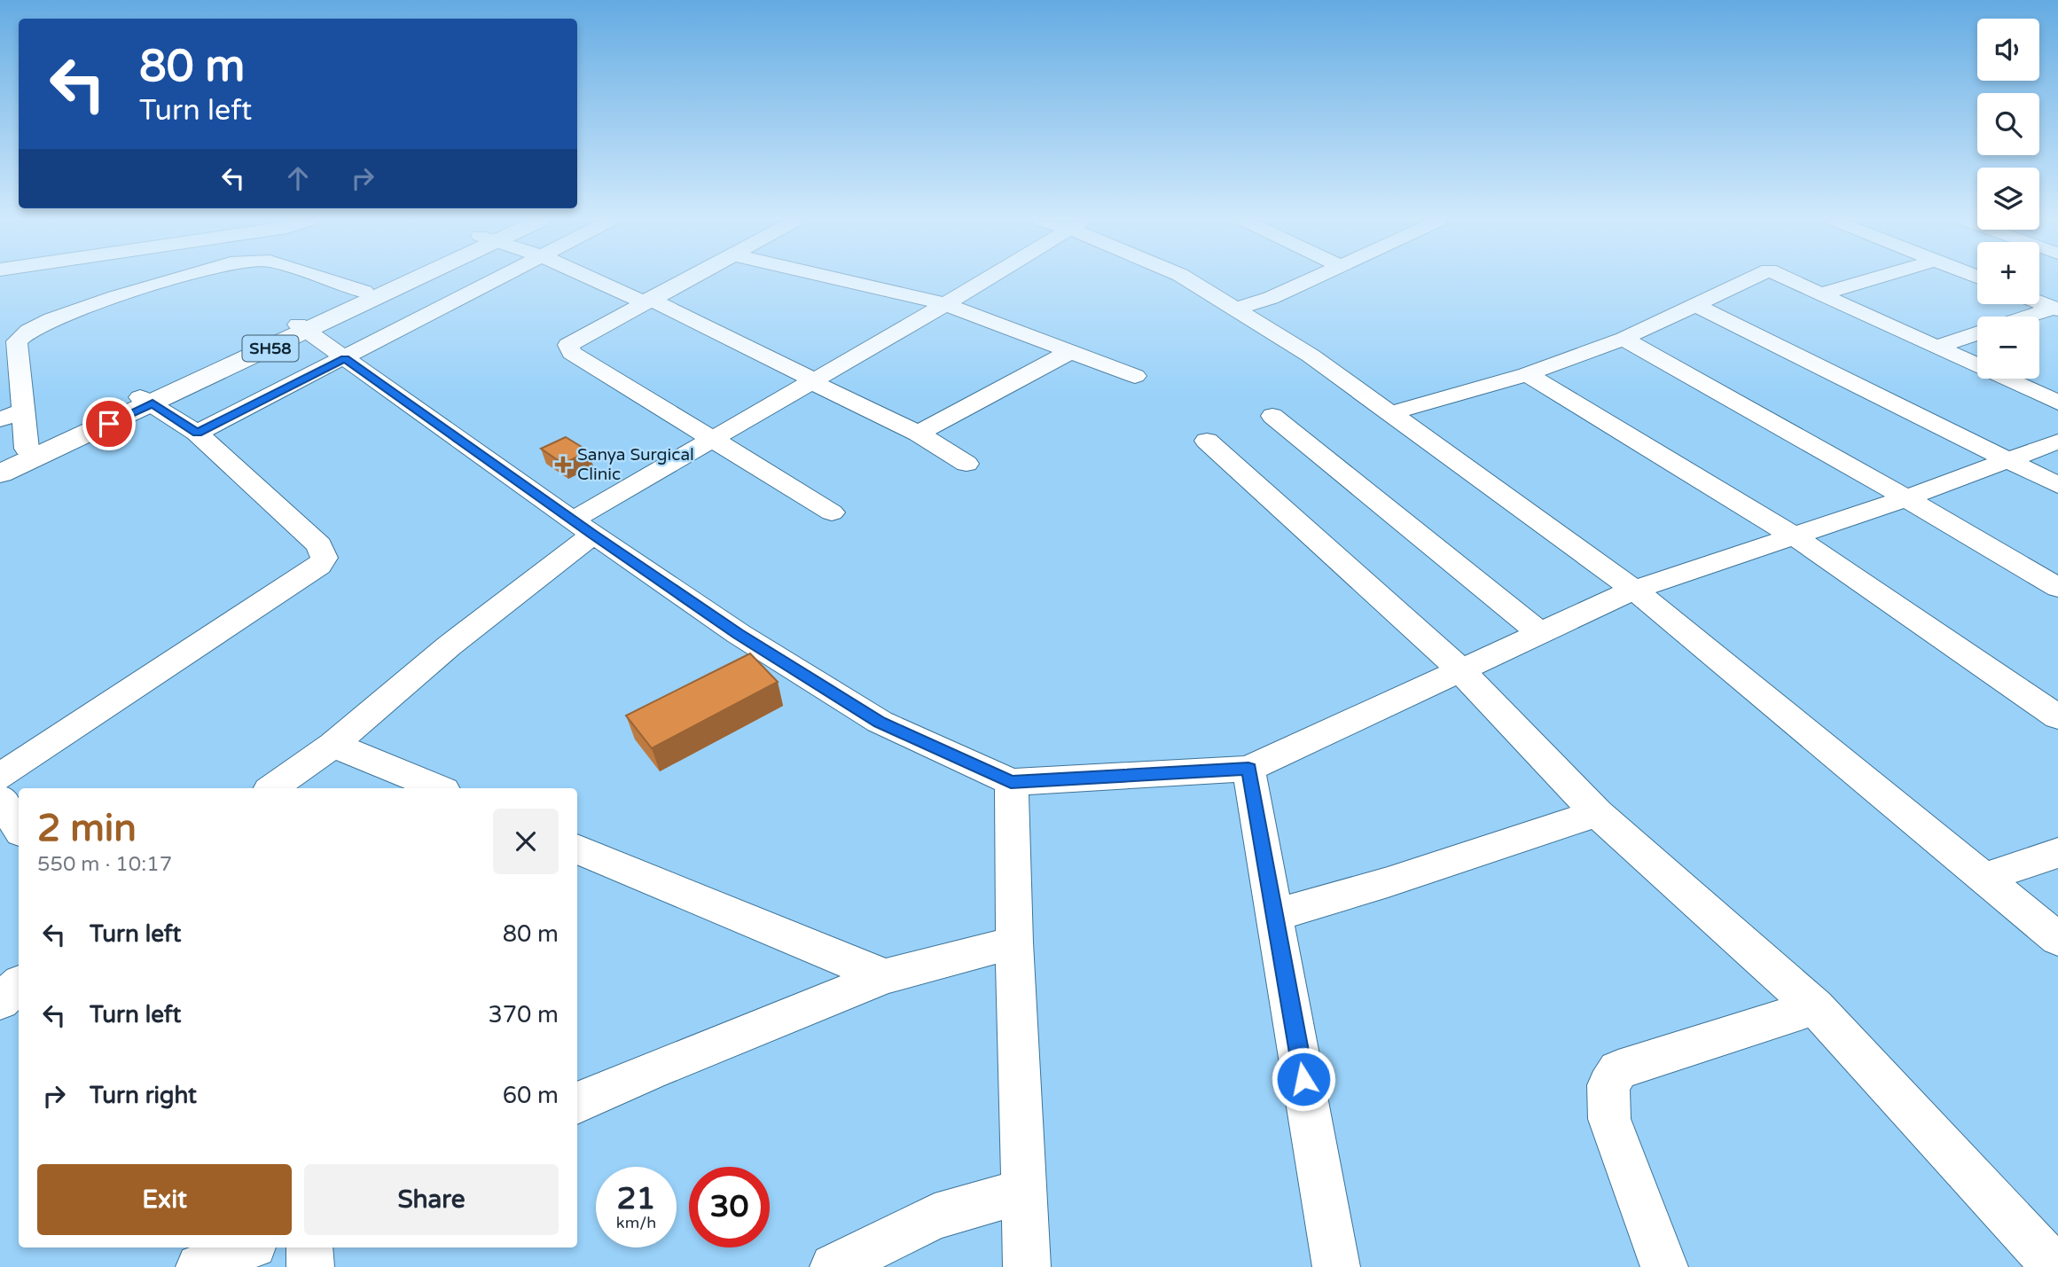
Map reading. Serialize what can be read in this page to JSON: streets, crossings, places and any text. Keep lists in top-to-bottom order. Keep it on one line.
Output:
{"streets":{"main road":["SH58"]},"places":{"health":["Sanya Surgical Clinic"]},"page":{"map_buttons":["+","−"],"turn":["80 m","Turn left"],"heading":["2 min","550 m · 10:17"],"list":[{"name":"Turn left","value":"80 m"},{"name":"Turn left","value":"370 m"},{"name":"Turn right","value":"60 m"}],"buttons":["Exit","Share"],"speed":"21 km/h","limit":"30"}}
